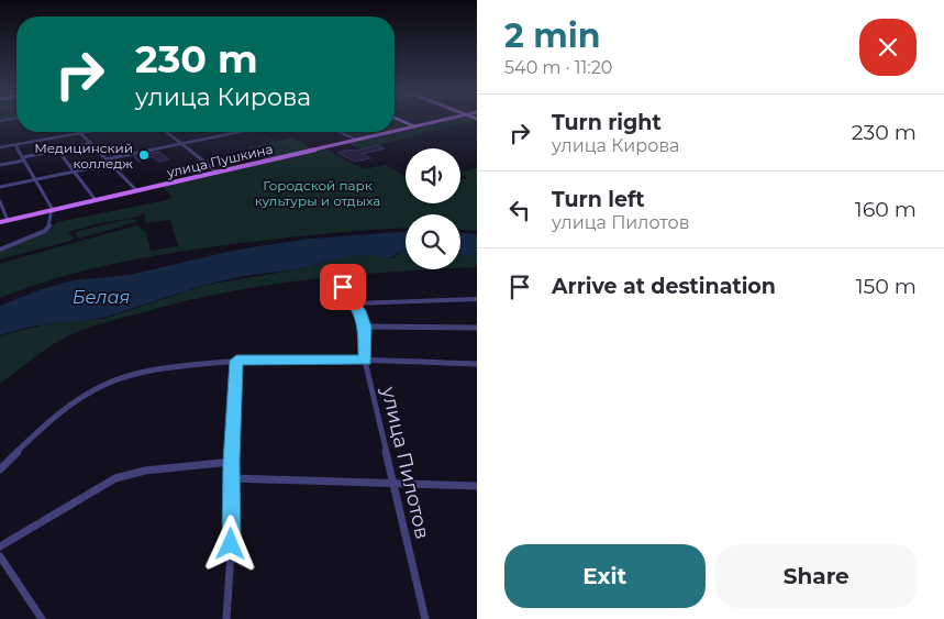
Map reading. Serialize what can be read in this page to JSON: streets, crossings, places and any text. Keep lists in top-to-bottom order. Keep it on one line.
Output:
{"streets":{"main road":["улица Пушкина"],"street":["улица Пилотов"]},"water":["Белая"],"parks":["Городской парк культуры и отдыха"],"places":["Медицинский колледж"],"page":{"heading":["2 min","540 m · 11:20"],"turn":["230 m","улица Кирова"],"list":[{"name":"Turn right","note":"улица Кирова","value":"230 m"},{"name":"Turn left","note":"улица Пилотов","value":"160 m"},{"name":"Arrive at destination","value":"150 m"}],"buttons":["Exit","Share"]}}
